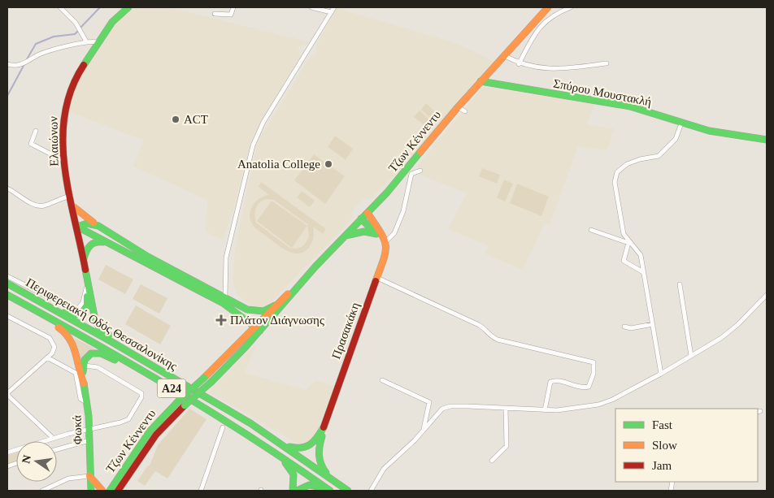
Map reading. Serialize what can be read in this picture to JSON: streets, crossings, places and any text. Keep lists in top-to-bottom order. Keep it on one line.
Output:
{"streets":{"main road":["Σπύρου Μουστακλή","Ελαιώνων","Τζων Κέννεντυ","Περιφερειακή Οδός Θεσσαλονίκης","Πρασακάκη","Α24","Φωκά"]},"crossings":[["Σπύρου Μουστακλή","Τζων Κέννεντυ"]],"places":{"other":["ACT","Anatolia College"],"health":["Πλάτον Διάγνωσης"]},"legend":["Fast","Slow","Jam"],"north":"left"}
